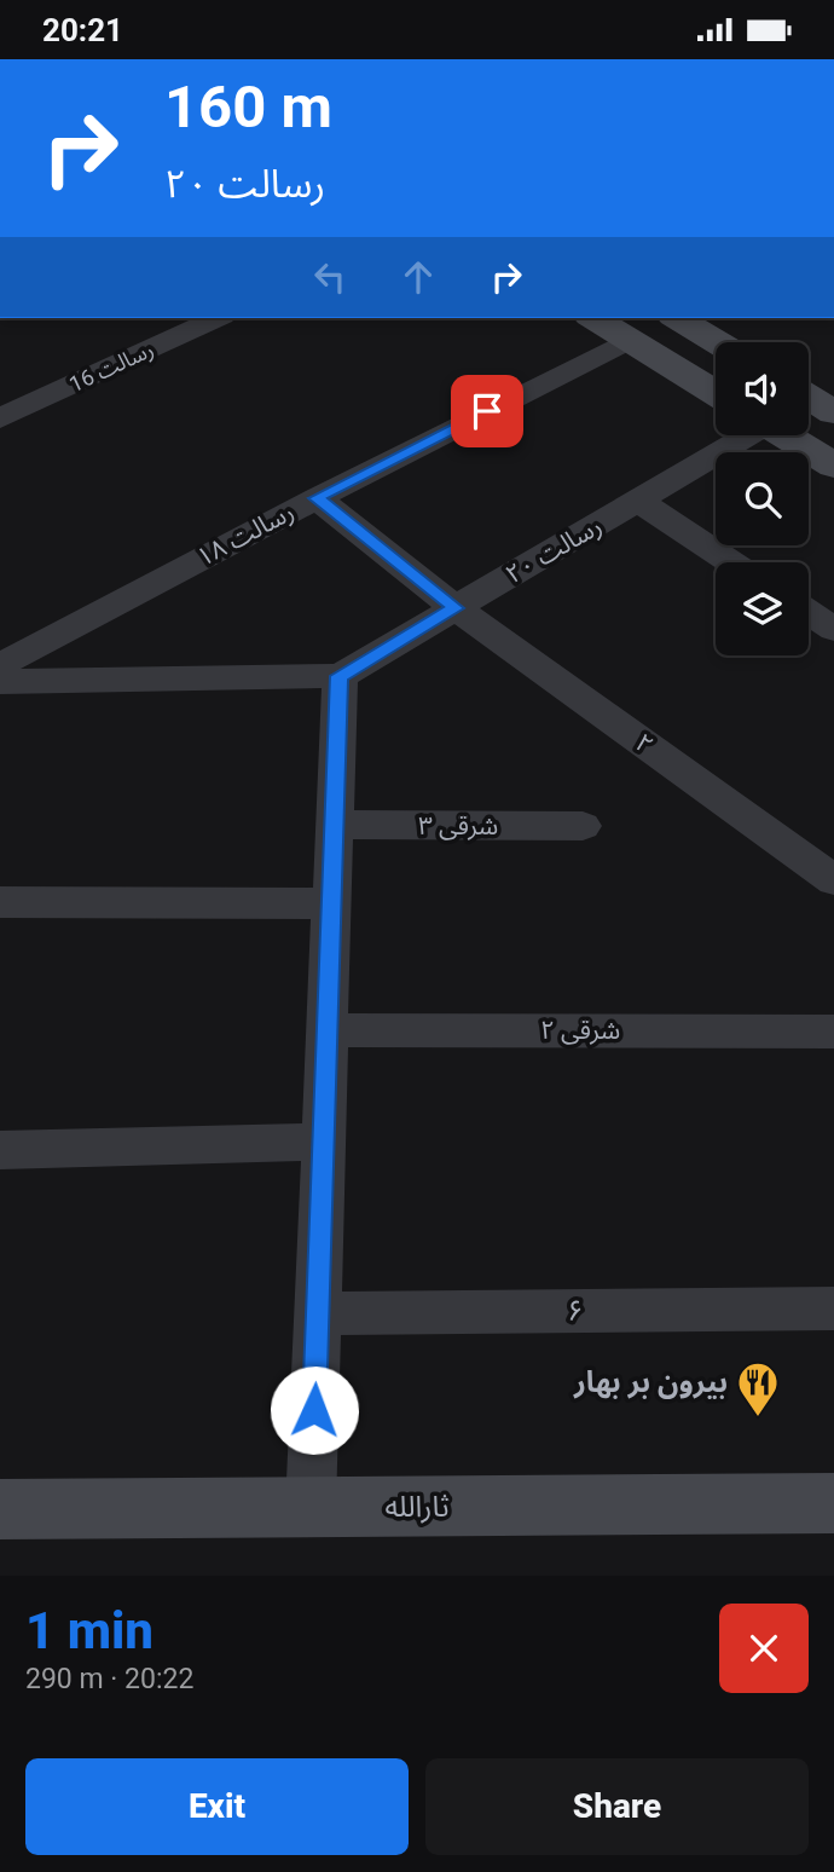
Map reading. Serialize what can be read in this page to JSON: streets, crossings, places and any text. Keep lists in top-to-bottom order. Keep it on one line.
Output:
{"streets":{"street":["رسالت 16","رسالت ۱۸","رسالت ۲۰","۲","۳ شرقی","۲ شرقی","۶","ثارالله"]},"crossings":[["رسالت ۱۸","۲"],["رسالت ۲۰","۲"]],"places":{"restaurant":["بیرون بر بهار"]},"page":{"status":"20:21","turn":["160 m","رسالت ۲۰"],"heading":["1 min","290 m · 20:22"],"buttons":["Exit","Share"]}}
